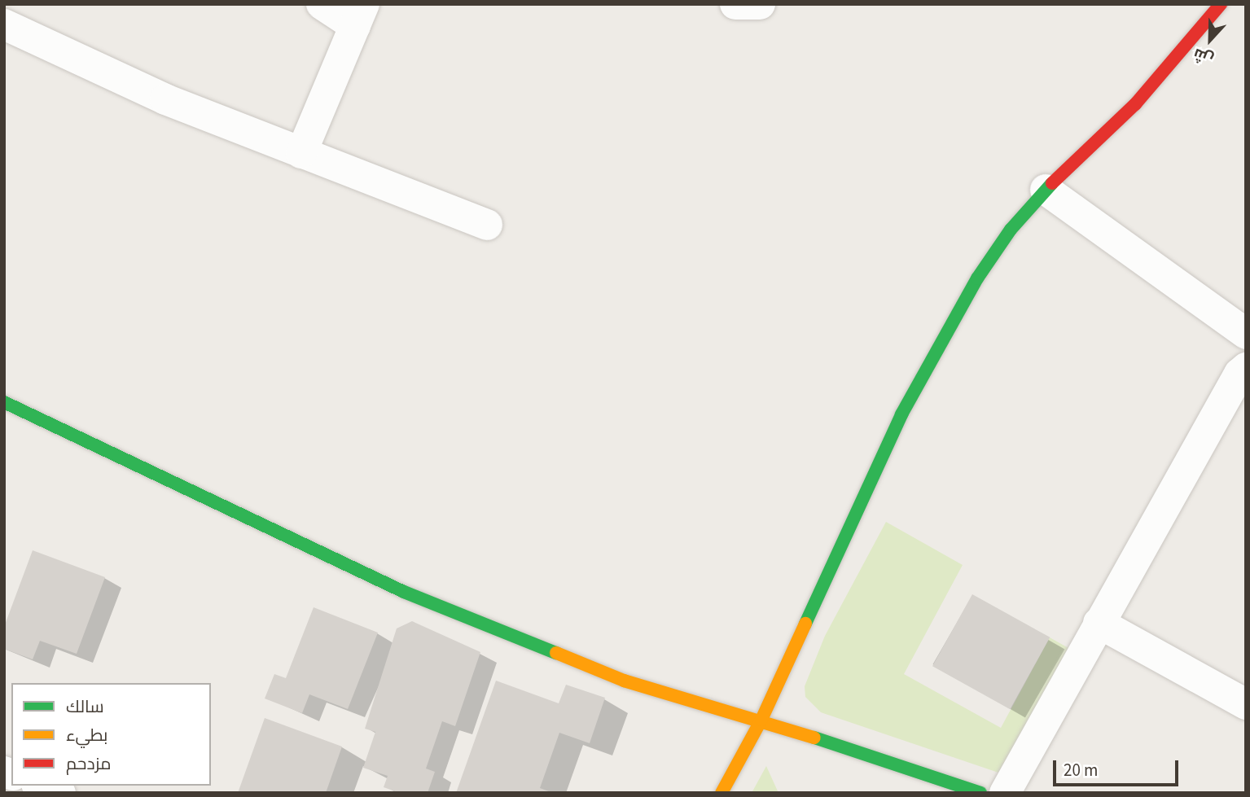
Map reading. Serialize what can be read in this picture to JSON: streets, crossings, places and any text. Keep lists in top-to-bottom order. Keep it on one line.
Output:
{"legend":["سالك","بطيء","مزدحم"],"scale_bar":"20 m","north":"bottom"}
